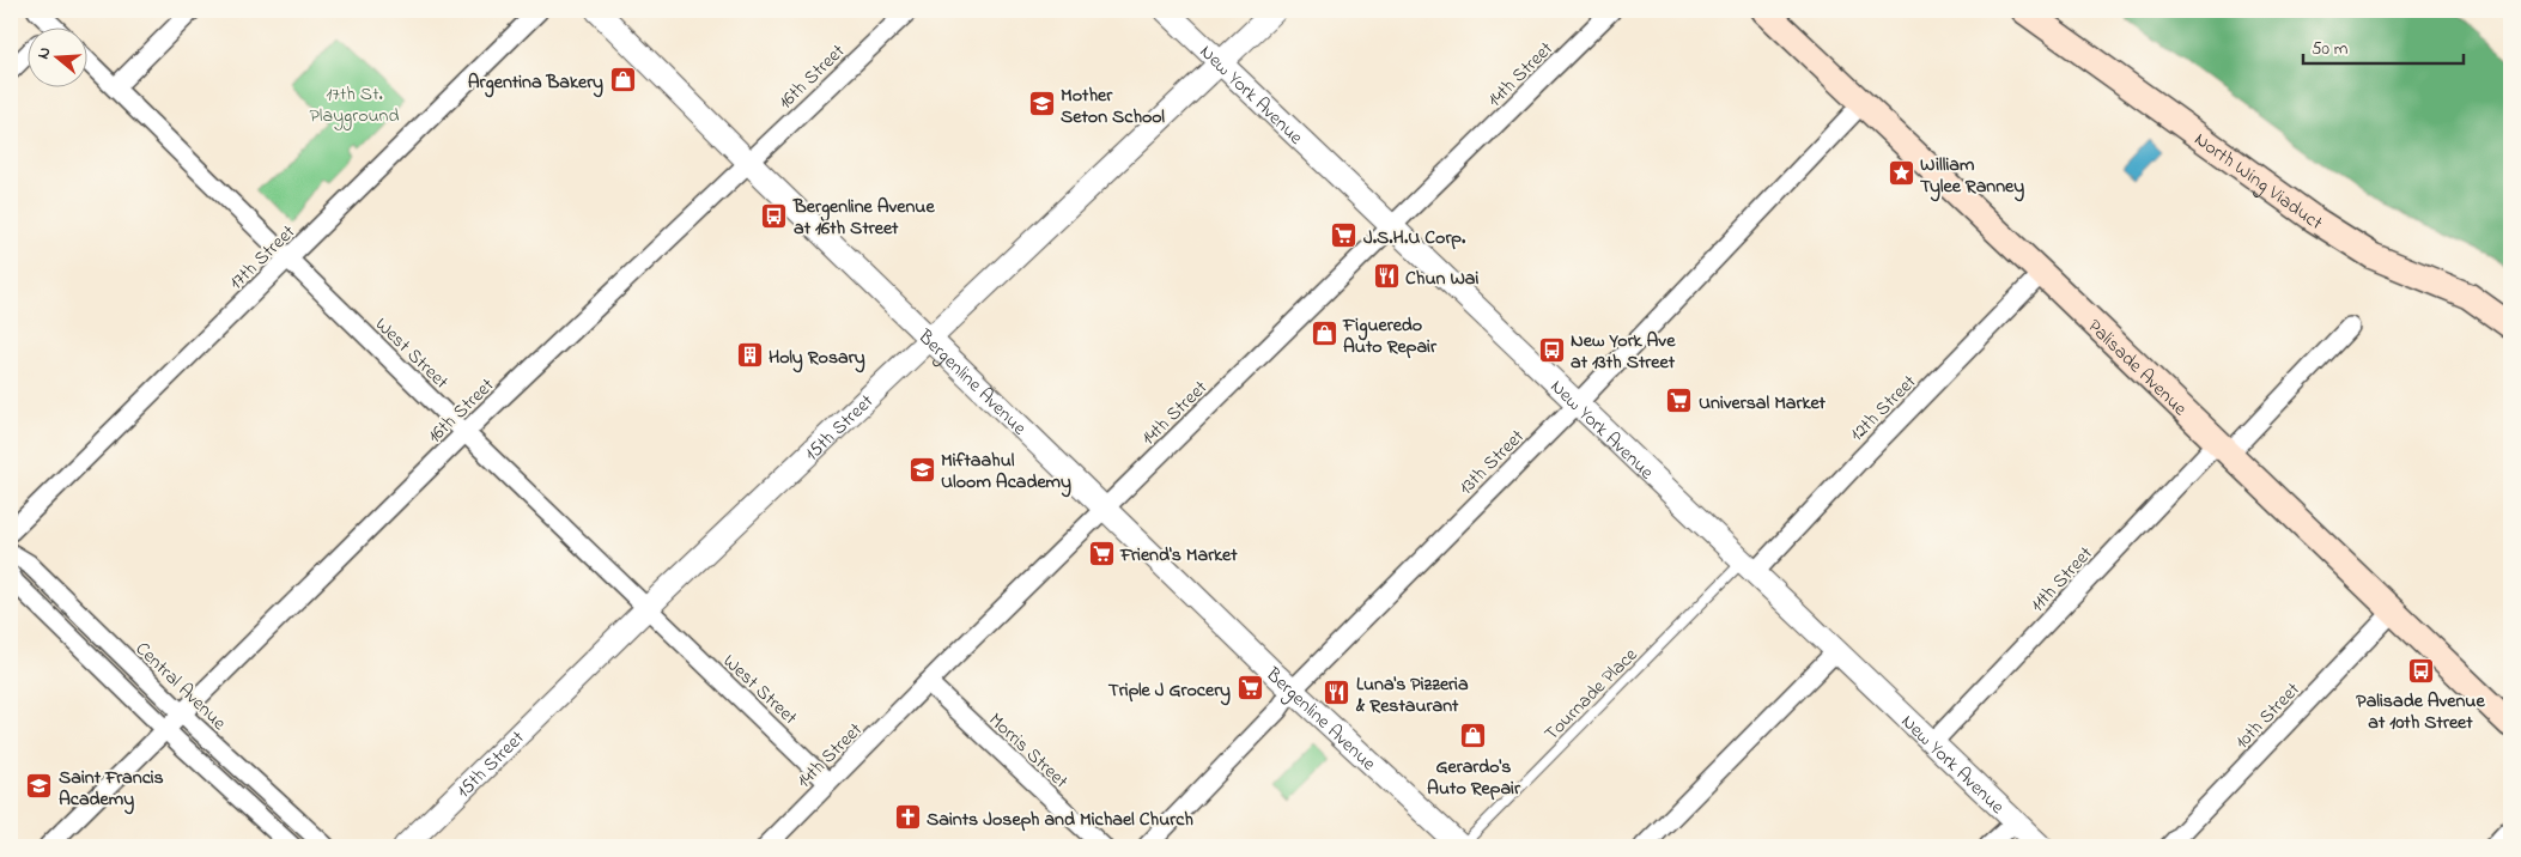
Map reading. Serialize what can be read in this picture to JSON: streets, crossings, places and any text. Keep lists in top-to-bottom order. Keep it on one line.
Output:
{"streets":{"main road":["North Wing Viaduct","Palisade Avenue"],"street":["14th Street","16th Street","New York Avenue","17th Street","West Street","Bergenline Avenue","12th Street","15th Street","13th Street","11th Street","Central Avenue","10th Street","Morris Street"],"lane":["Tournade Place"]},"crossings":[["14th Street","New York Avenue"],["14th Street","West Street"],["14th Street","Bergenline Avenue"],["14th Street","Morris Street"],["16th Street","West Street"],["16th Street","Bergenline Avenue"],["16th Street","Central Avenue"],["New York Avenue","12th Street"],["New York Avenue","15th Street"],["New York Avenue","13th Street"],["New York Avenue","11th Street"],["New York Avenue","Tournade Place"],["17th Street","West Street"],["West Street","15th Street"],["Palisade Avenue","12th Street"],["Palisade Avenue","13th Street"],["Palisade Avenue","11th Street"],["Palisade Avenue","10th Street"],["Bergenline Avenue","15th Street"],["Bergenline Avenue","13th Street"],["Bergenline Avenue","Tournade Place"],["12th Street","Tournade Place"]],"parks":["17th St. Playground"],"places":{"shop":["Argentina Bakery","Figueredo Auto Repair","Gerardo's Auto Repair"],"school or university":["Mother Seton School","Miftaahul Uloom Academy","Saint Francis Academy"],"place":["William Tylee Ranney"],"bus stop":["Bergenline Avenue at 16th Street","New York Ave at 13th Street","Palisade Avenue at 10th Street"],"supermarket":["J.S.H.U Corp.","Universal Market","Friend's Market","Triple J Grocery"],"restaurant":["Chun Wai","Luna's Pizzeria & Restaurant"],"building":["Holy Rosary"],"church":["Saints Joseph and Michael Church"]},"scale_bar":"50 m","north":"left"}
